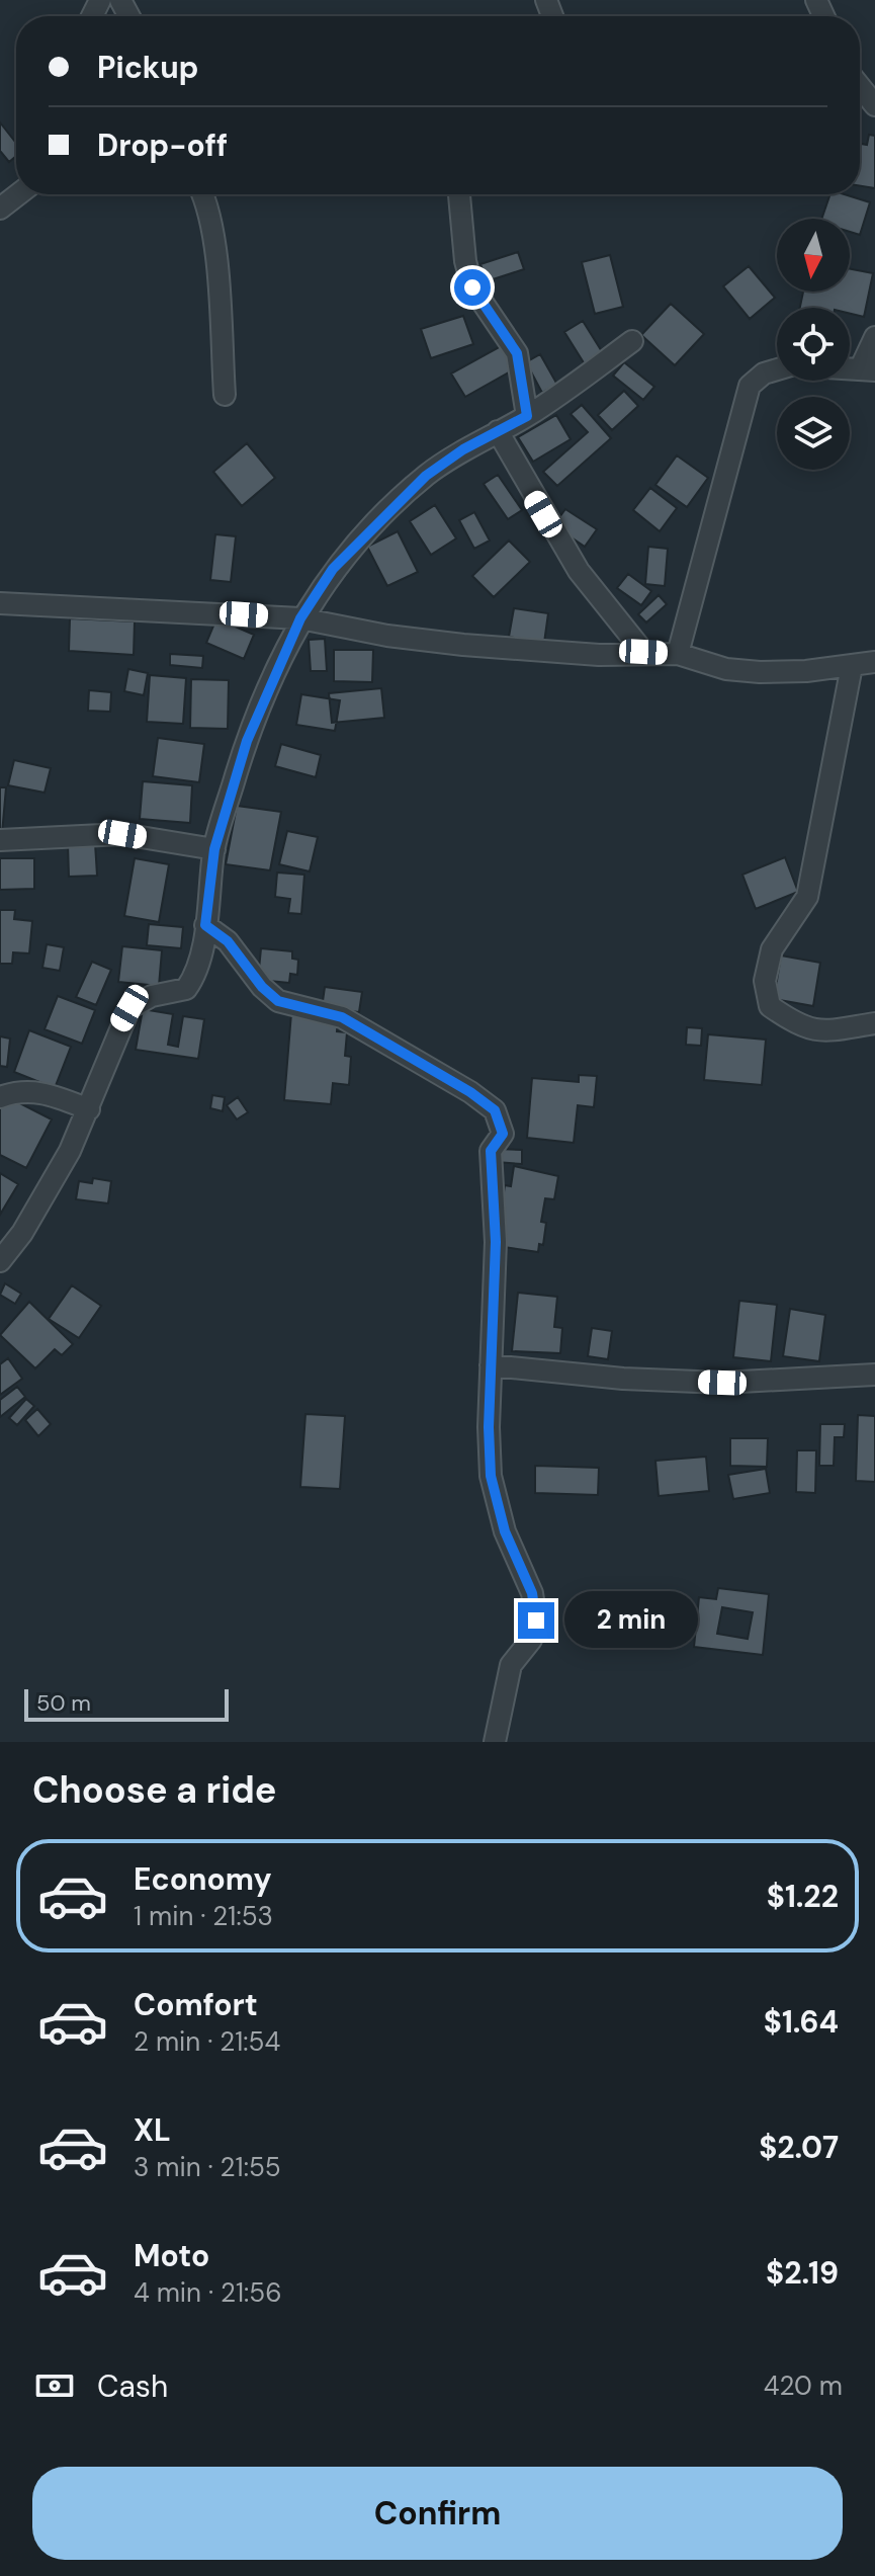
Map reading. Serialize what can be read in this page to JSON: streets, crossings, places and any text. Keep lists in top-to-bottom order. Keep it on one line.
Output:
{"scale_bar":"50 m","north":"bottom","page":{"banner":["Pickup","Drop-off"],"bubble":"2 min","scale":"50 m","heading":"Choose a ride","list":[{"name":"Economy","note":"1 min · 21:53","value":"$1.22"},{"name":"Comfort","note":"2 min · 21:54","value":"$1.64"},{"name":"XL","note":"3 min · 21:55","value":"$2.07"},{"name":"Moto","note":"4 min · 21:56","value":"$2.19"}],"pay":["Cash","420 m"],"buttons":"Confirm"}}
